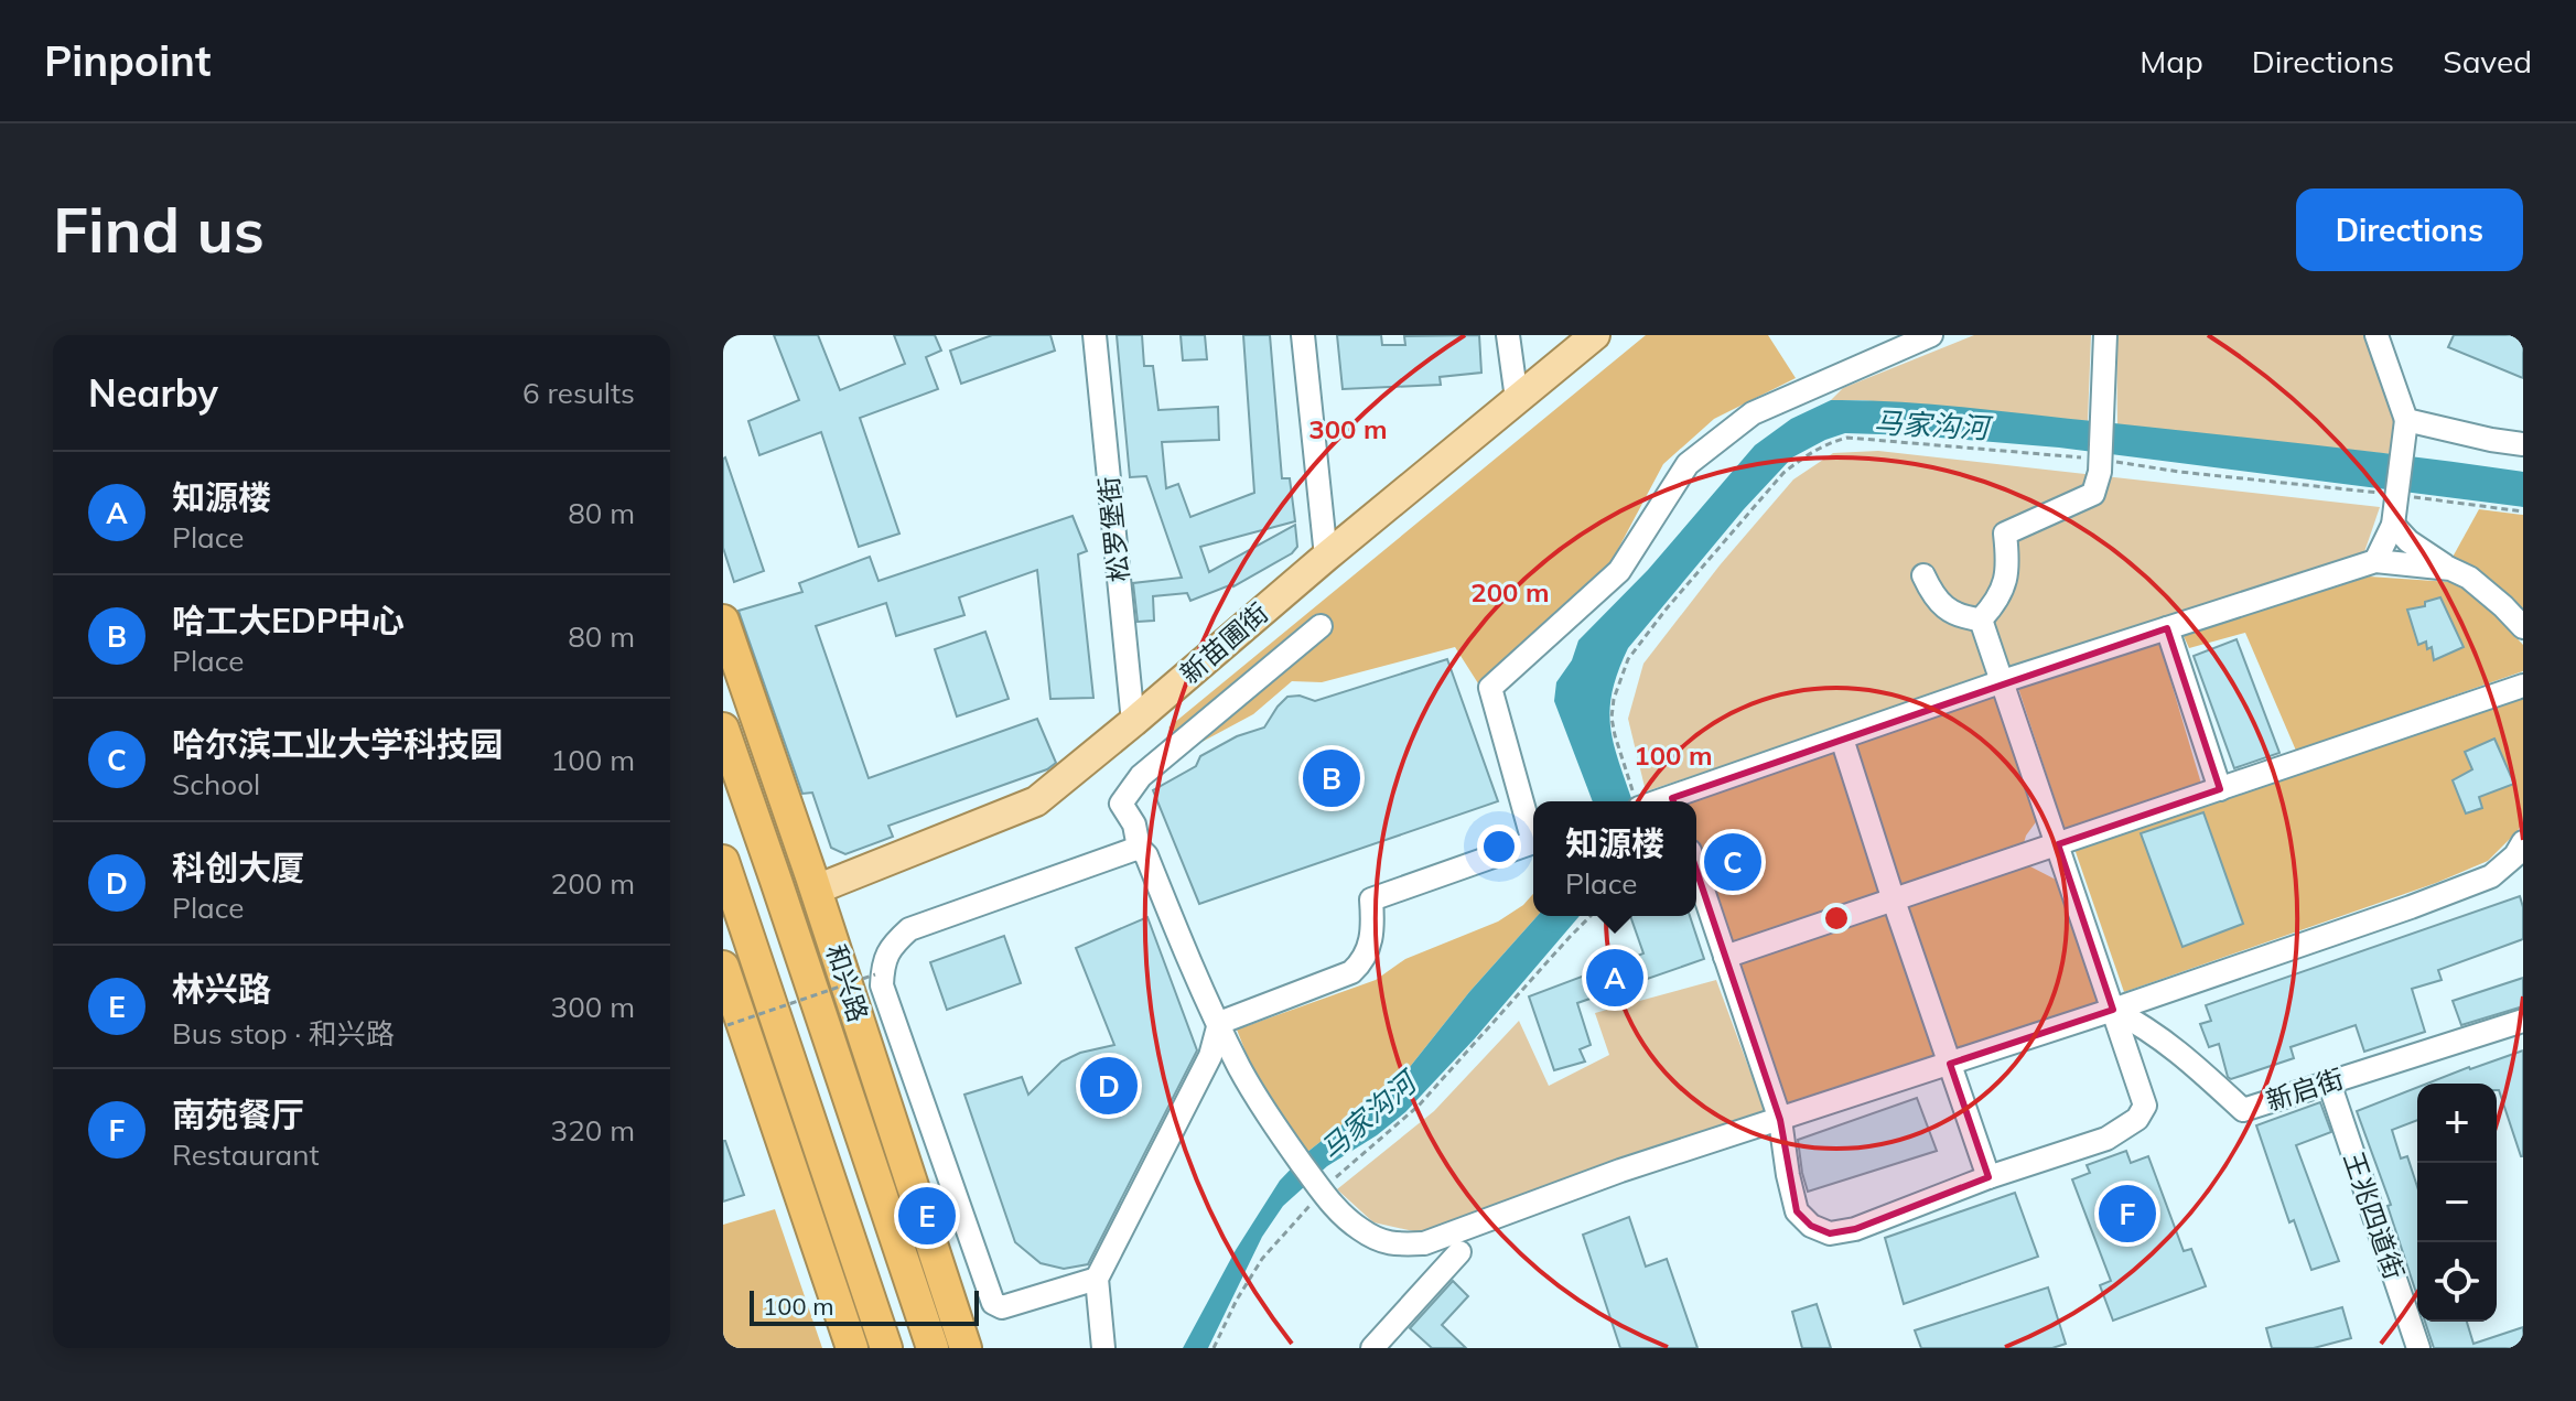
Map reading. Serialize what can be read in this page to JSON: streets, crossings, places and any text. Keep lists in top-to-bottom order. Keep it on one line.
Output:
{"streets":{"highway":["和兴路"],"main road":["新苗圃街"],"street":["松罗堡街","新启街","王兆四道街"]},"crossings":[["松罗堡街","新苗圃街"],["新苗圃街","和兴路"],["新启街","王兆四道街"]],"water":["马家沟河"],"scale_bar":"100 m","page":{"header":"Pinpoint","nav":["Map","Directions","Saved"],"buttons":"Directions","title":"Find us","heading":["Nearby","6 results"],"list":[{"mark":"A","name":"知源楼","note":"Place","value":"80 m"},{"mark":"B","name":"哈工大EDP中心","note":"Place","value":"80 m"},{"mark":"C","name":"哈尔滨工业大学科技园","note":"School","value":"100 m"},{"mark":"D","name":"科创大厦","note":"Place","value":"200 m"},{"mark":"E","name":"林兴路","note":"Bus stop · 和兴路","value":"300 m"},{"mark":"F","name":"南苑餐厅","note":"Restaurant","value":"320 m"}],"pins":["B","C","A","D","F","E"],"popup":["知源楼","Place"],"map_buttons":["+","−"],"scale":"100 m"},"rings":["300 m","200 m","100 m"]}
